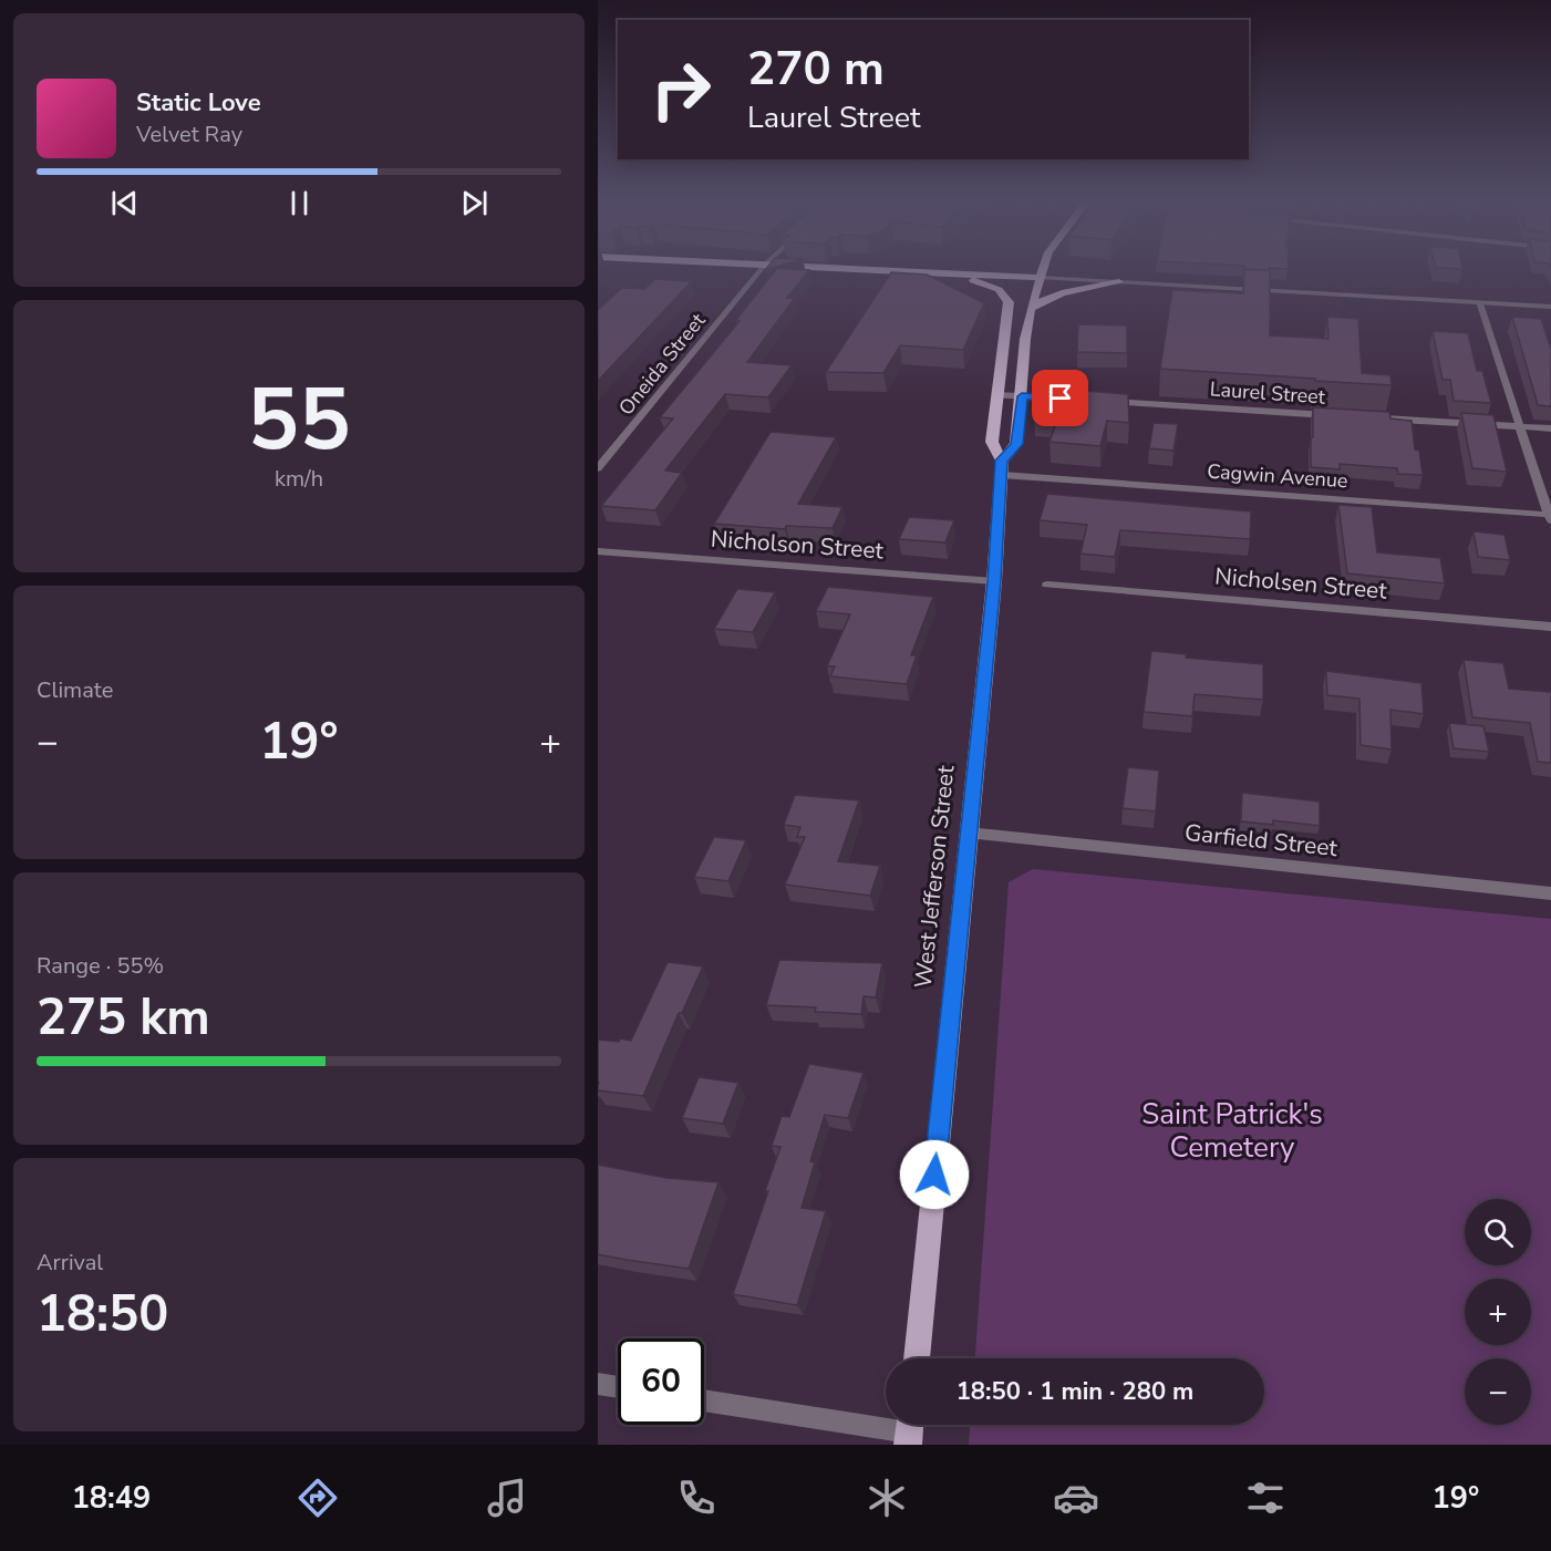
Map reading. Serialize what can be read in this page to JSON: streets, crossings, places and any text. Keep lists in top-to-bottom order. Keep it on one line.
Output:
{"streets":{"main road":["West Jefferson Street"],"street":["Oneida Street","Laurel Street","Cagwin Avenue","Nicholson Street","Nicholsen Street","Garfield Street"]},"crossings":[["Cagwin Avenue","West Jefferson Street"],["Nicholson Street","West Jefferson Street"],["Garfield Street","West Jefferson Street"]],"parks":["Saint Patrick's Cemetery"],"page":{"turn":["270 m","Laurel Street"],"song":["Static Love","Velvet Ray"],"tile":[["55","km/h"],"Climate",["Range · 55%","275 km"],["Arrival","18:50"]],"heat":["−","19°","+"],"map_buttons":["+","−"],"limit":"60","trip":"18:50 · 1 min · 280 m","tabs":["18:49","19°"]}}
